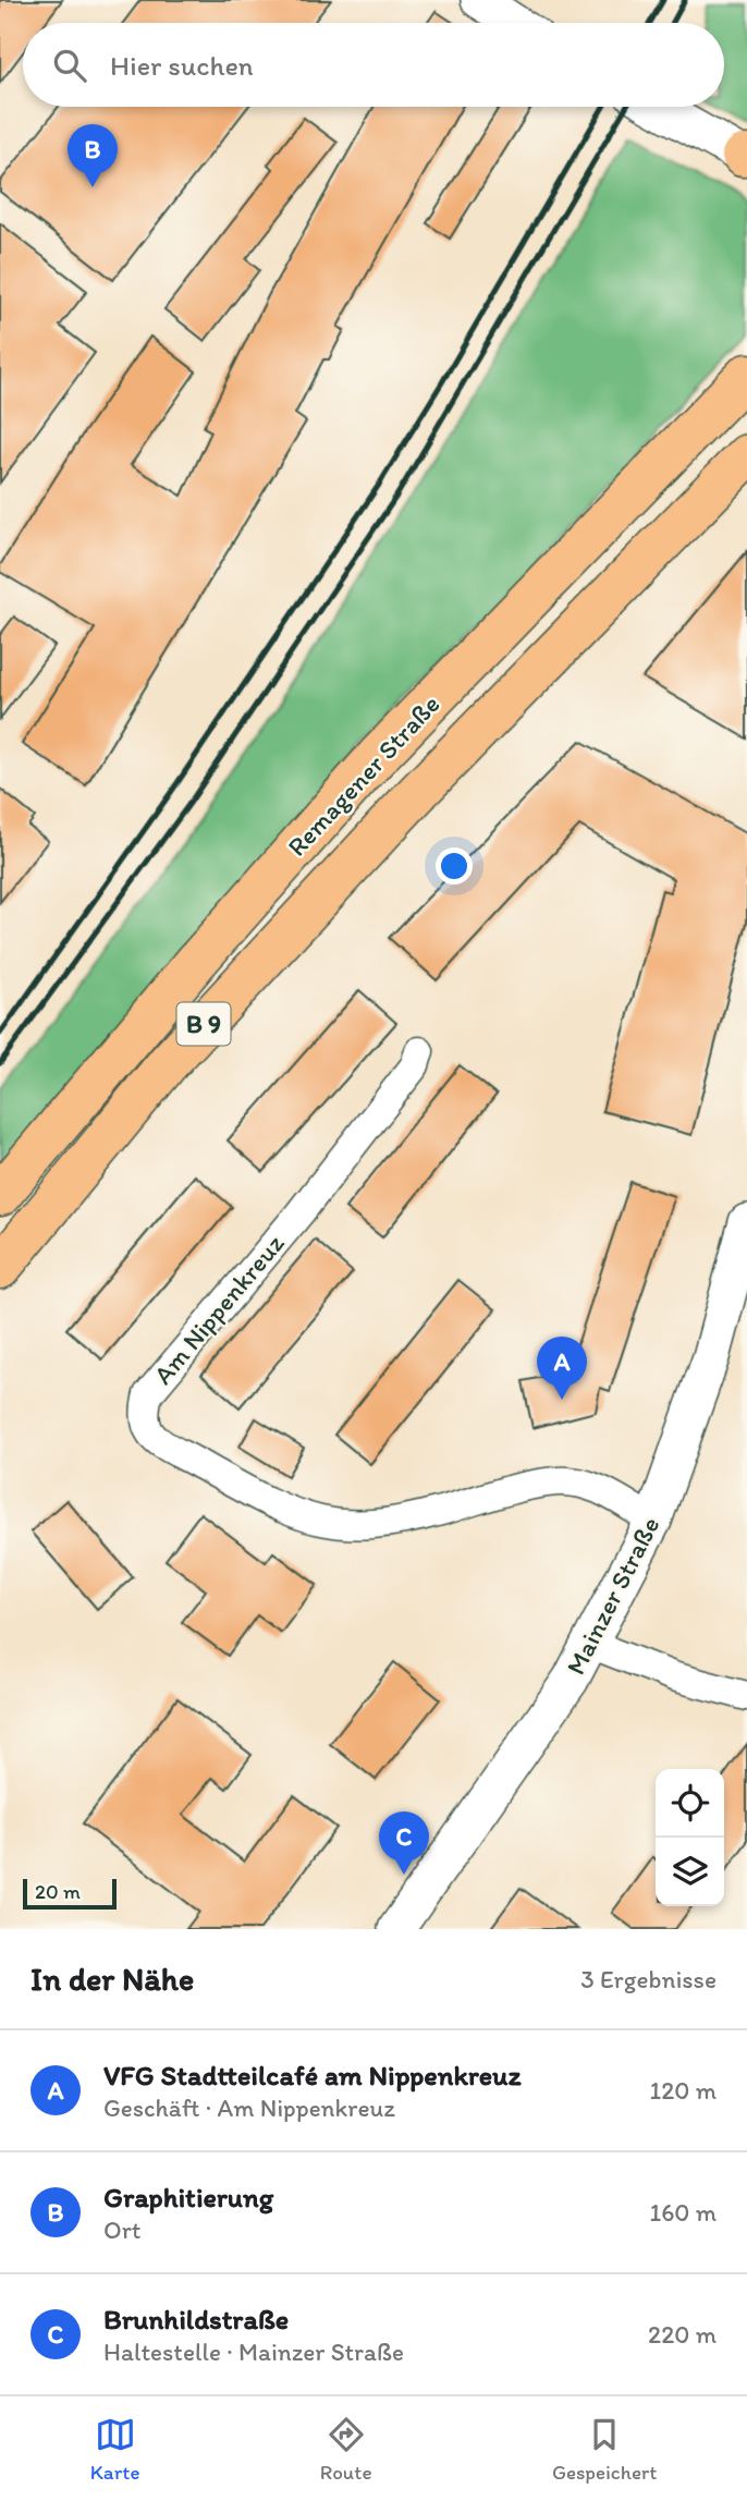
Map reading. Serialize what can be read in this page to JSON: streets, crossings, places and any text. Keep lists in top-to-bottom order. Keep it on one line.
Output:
{"streets":{"main road":["Remagener Straße","B 9"],"street":["Am Nippenkreuz","Mainzer Straße"]},"crossings":[["Am Nippenkreuz","Mainzer Straße"]],"scale_bar":"20 m","page":{"search":"Hier suchen","pins":["B","A","C"],"scale":"20 m","heading":["In der Nähe","3 Ergebnisse"],"list":[{"mark":"A","name":"VFG Stadtteilcafé am Nippenkreuz","note":"Geschäft · Am Nippenkreuz","value":"120 m"},{"mark":"B","name":"Graphitierung","note":"Ort","value":"160 m"},{"mark":"C","name":"Brunhildstraße","note":"Haltestelle · Mainzer Straße","value":"220 m"}],"nav":["Karte","Route","Gespeichert"]}}
